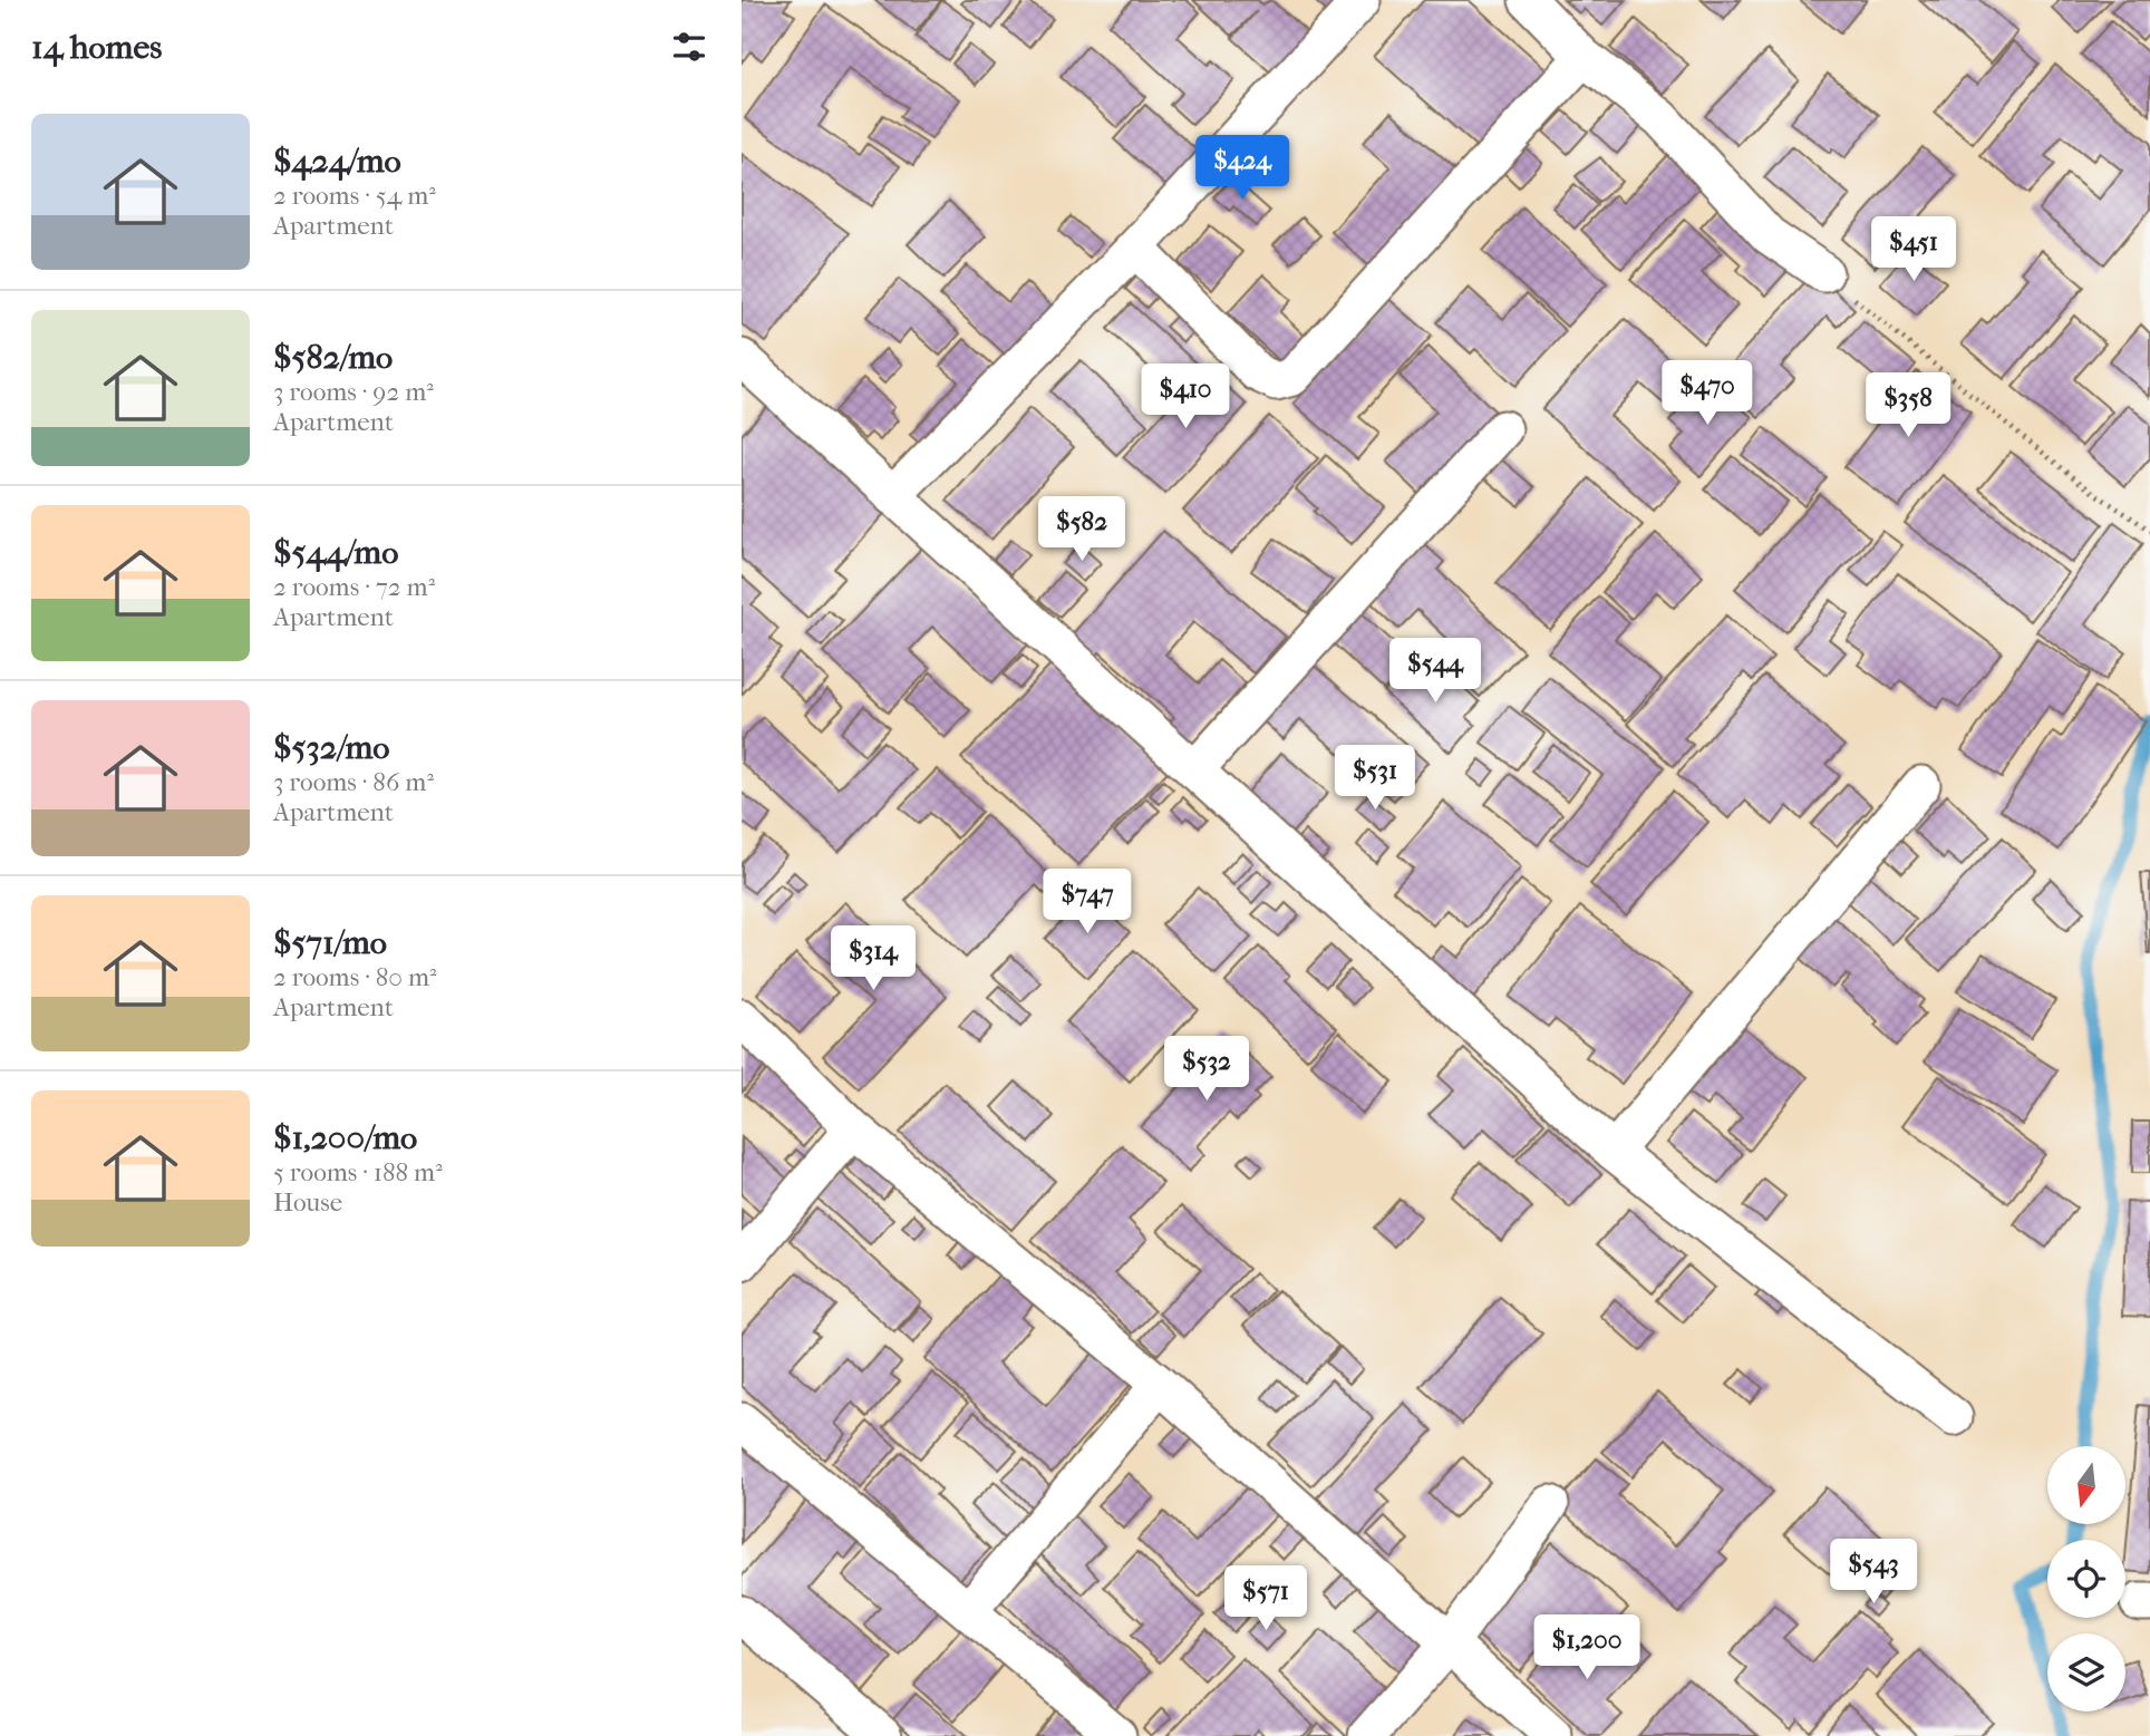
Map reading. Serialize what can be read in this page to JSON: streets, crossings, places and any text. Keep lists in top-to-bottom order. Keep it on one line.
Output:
{"north":"bottom","page":{"heading":"14 homes","list":[{"name":"$424/mo","note":"2 rooms · 54 m² · Apartment"},{"name":"$582/mo","note":"3 rooms · 92 m² · Apartment"},{"name":"$544/mo","note":"2 rooms · 72 m² · Apartment"},{"name":"$532/mo","note":"3 rooms · 86 m² · Apartment"},{"name":"$571/mo","note":"2 rooms · 80 m² · Apartment"},{"name":"$1,200/mo","note":"5 rooms · 188 m² · House"}],"price":["$424","$451","$470","$410","$358","$582","$544","$531","$747","$314","$532","$543","$571","$1,200"]}}
